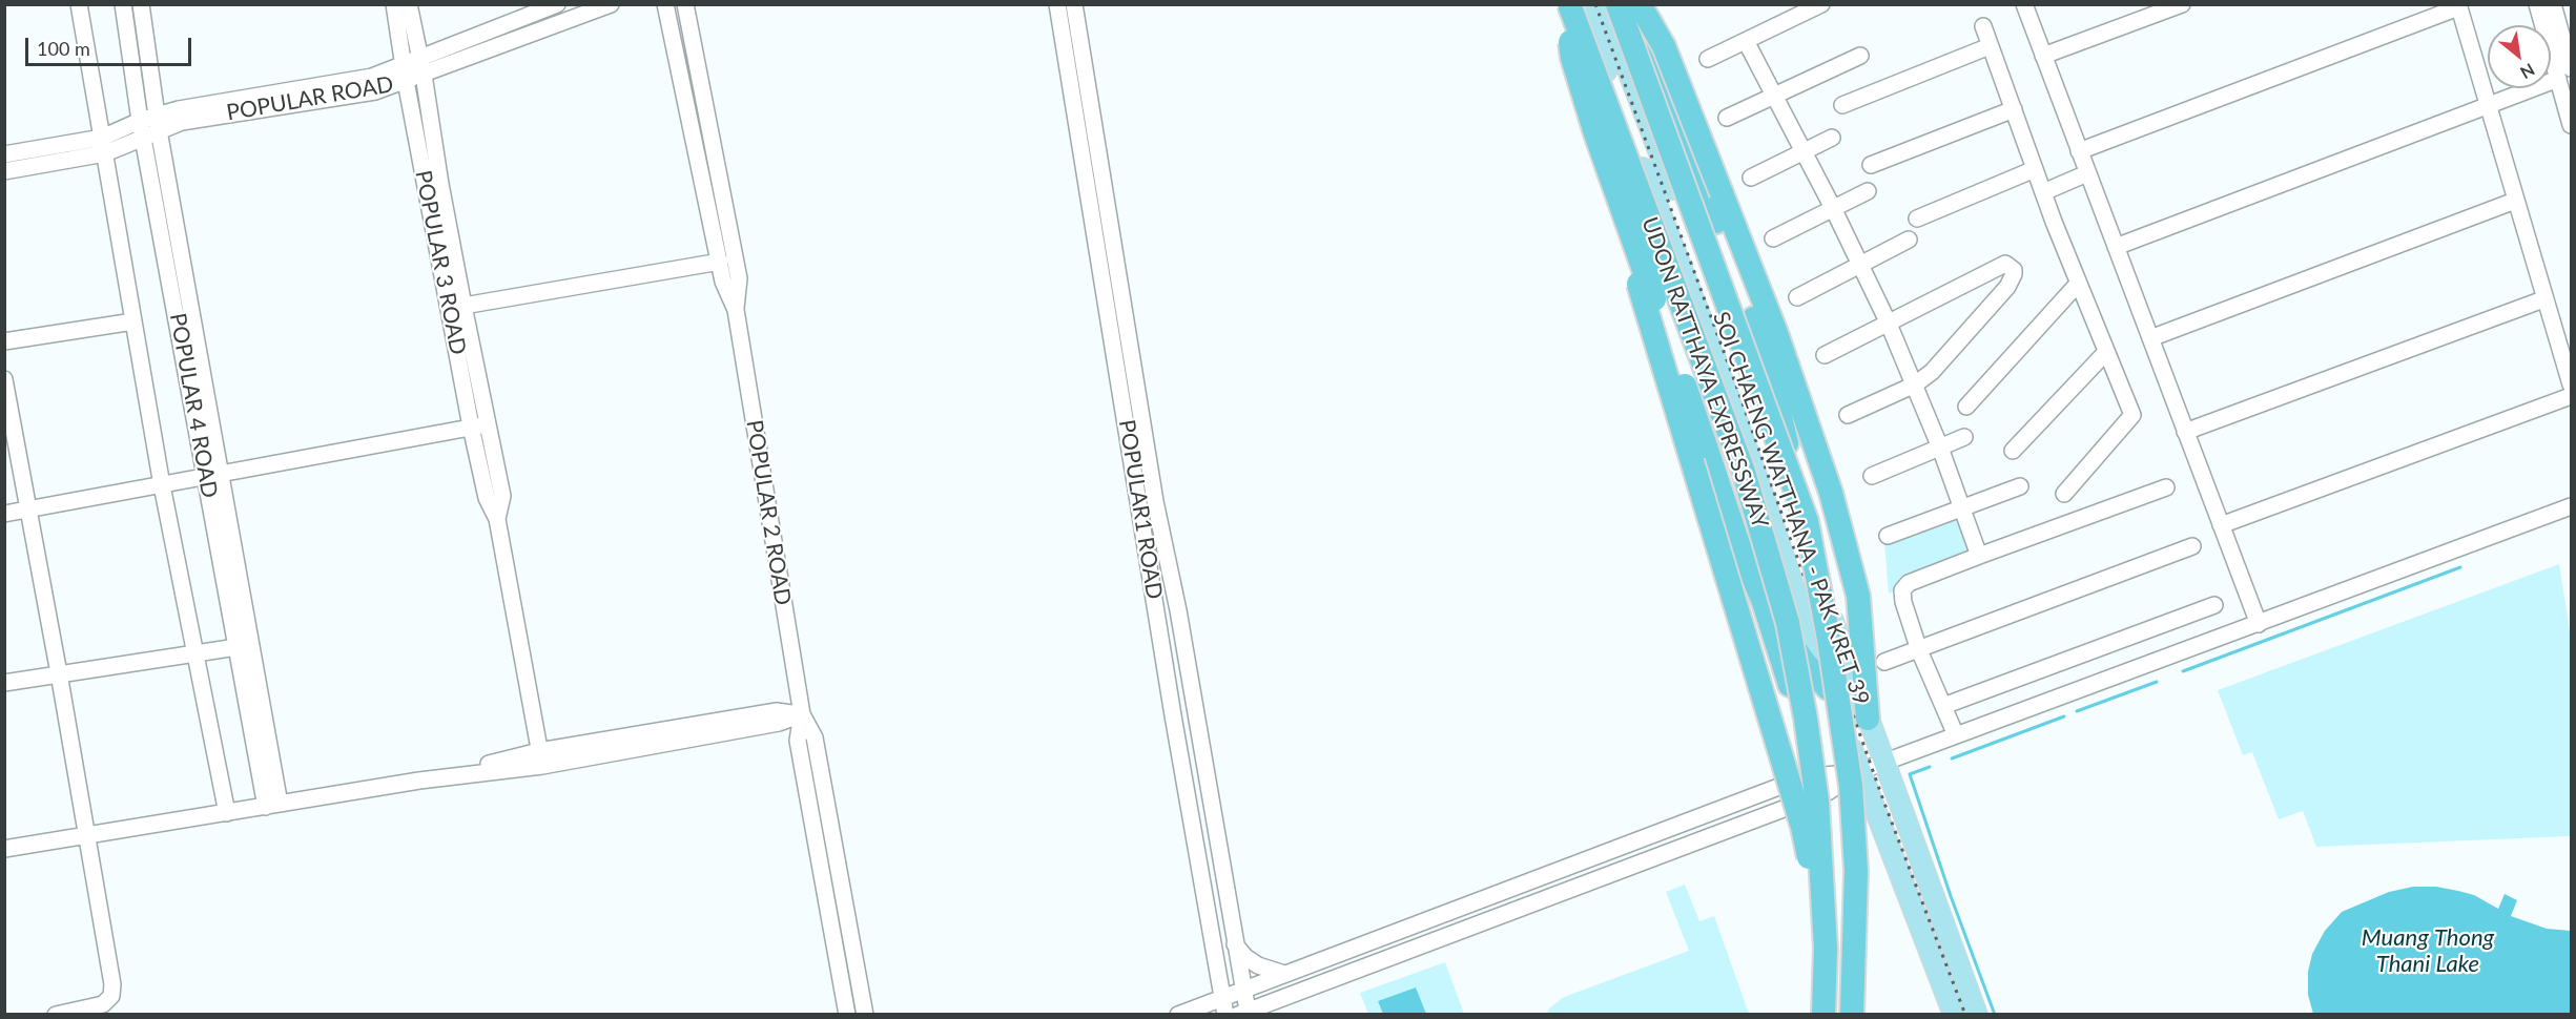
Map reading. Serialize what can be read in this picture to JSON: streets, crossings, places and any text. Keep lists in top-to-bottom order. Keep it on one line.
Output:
{"streets":{"highway":["UDON RATTHAYA EXPRESSWAY"],"main road":["SOI CHAENG WATTHANA - PAK KRET 39"],"street":["POPULAR ROAD","POPULAR 3 ROAD","POPULAR 4 ROAD","POPULAR1 ROAD","POPULAR 2 ROAD"]},"crossings":[["POPULAR ROAD","POPULAR 3 ROAD"],["POPULAR ROAD","POPULAR 4 ROAD"]],"water":["Muang Thong Thani Lake"],"scale_bar":"100 m","north":"bottom right"}
